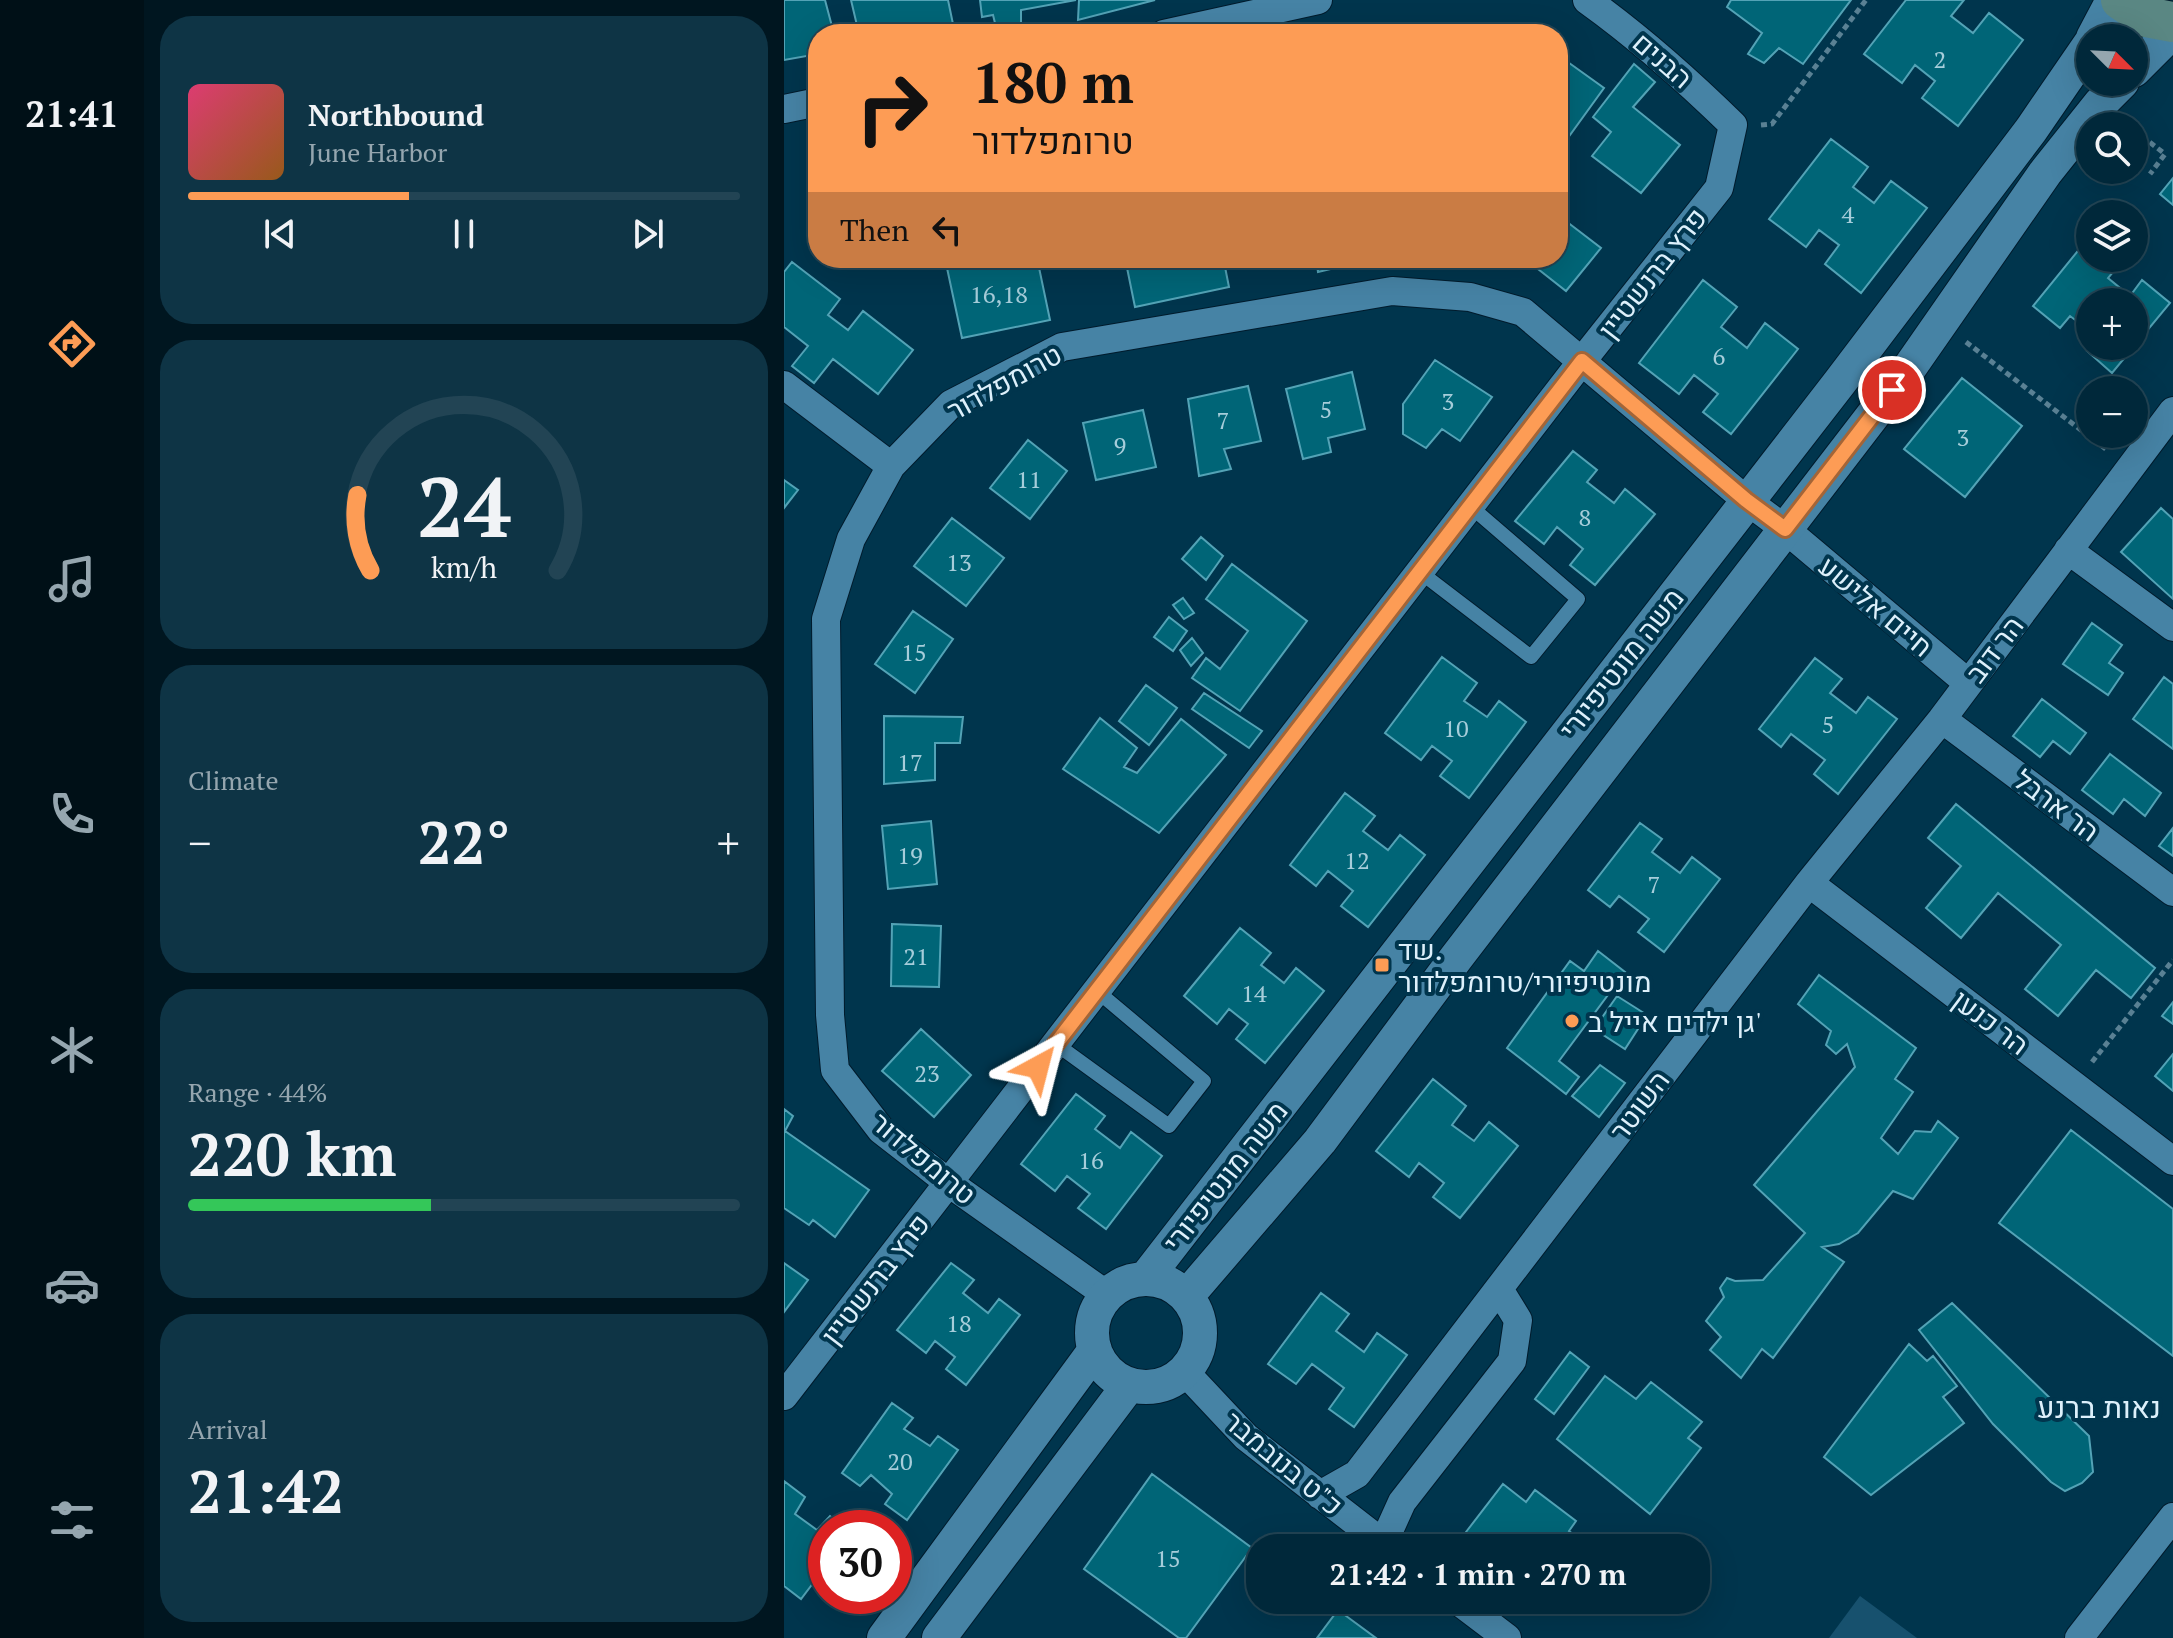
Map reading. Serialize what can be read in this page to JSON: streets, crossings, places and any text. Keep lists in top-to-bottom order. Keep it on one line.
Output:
{"streets":{"street":["הבנים","פרץ ברנשטיין","טרומפלדור","חיים אלישע","הר דוב","משה מונטיפיורי","הר ארבל","הר כנען","השוטר","כ\"ט בנובמבר"]},"crossings":[["הבנים","פרץ ברנשטיין"],["פרץ ברנשטיין","טרומפלדור"],["טרומפלדור","חיים אלישע"],["טרומפלדור","משה מונטיפיורי"],["טרומפלדור","כ\"ט בנובמבר"],["חיים אלישע","הר דוב"],["חיים אלישע","משה מונטיפיורי"],["הר דוב","הר ארבל"],["הר דוב","הר כנען"],["הר דוב","השוטר"],["משה מונטיפיורי","כ\"ט בנובמבר"],["הר כנען","השוטר"],["השוטר","כ\"ט בנובמבר"]],"districts":["נאות ברנע"],"places":{"transit":["שד. מונטיפיורי/טרומפלדור"],"other":["גן ילדים אייל ב'"]},"house_numbers":["2","4","16,18","6","3","5","7","3","9","11","8","13","15","5","10","17","19","12","7","21","14","23","16","18","20","15"],"north":"bottom right","page":{"tabs":"21:41","map_buttons":["+","−"],"turn":["180 m","טרומפלדור"],"song":["Northbound","June Harbor"],"then":"Then","tile":["Climate",["Range · 44%","220 km"],["Arrival","21:42"]],"heat":["−","22°","+"],"limit":"30","trip":"21:42 · 1 min · 270 m","gauge":["24","km/h"]}}
